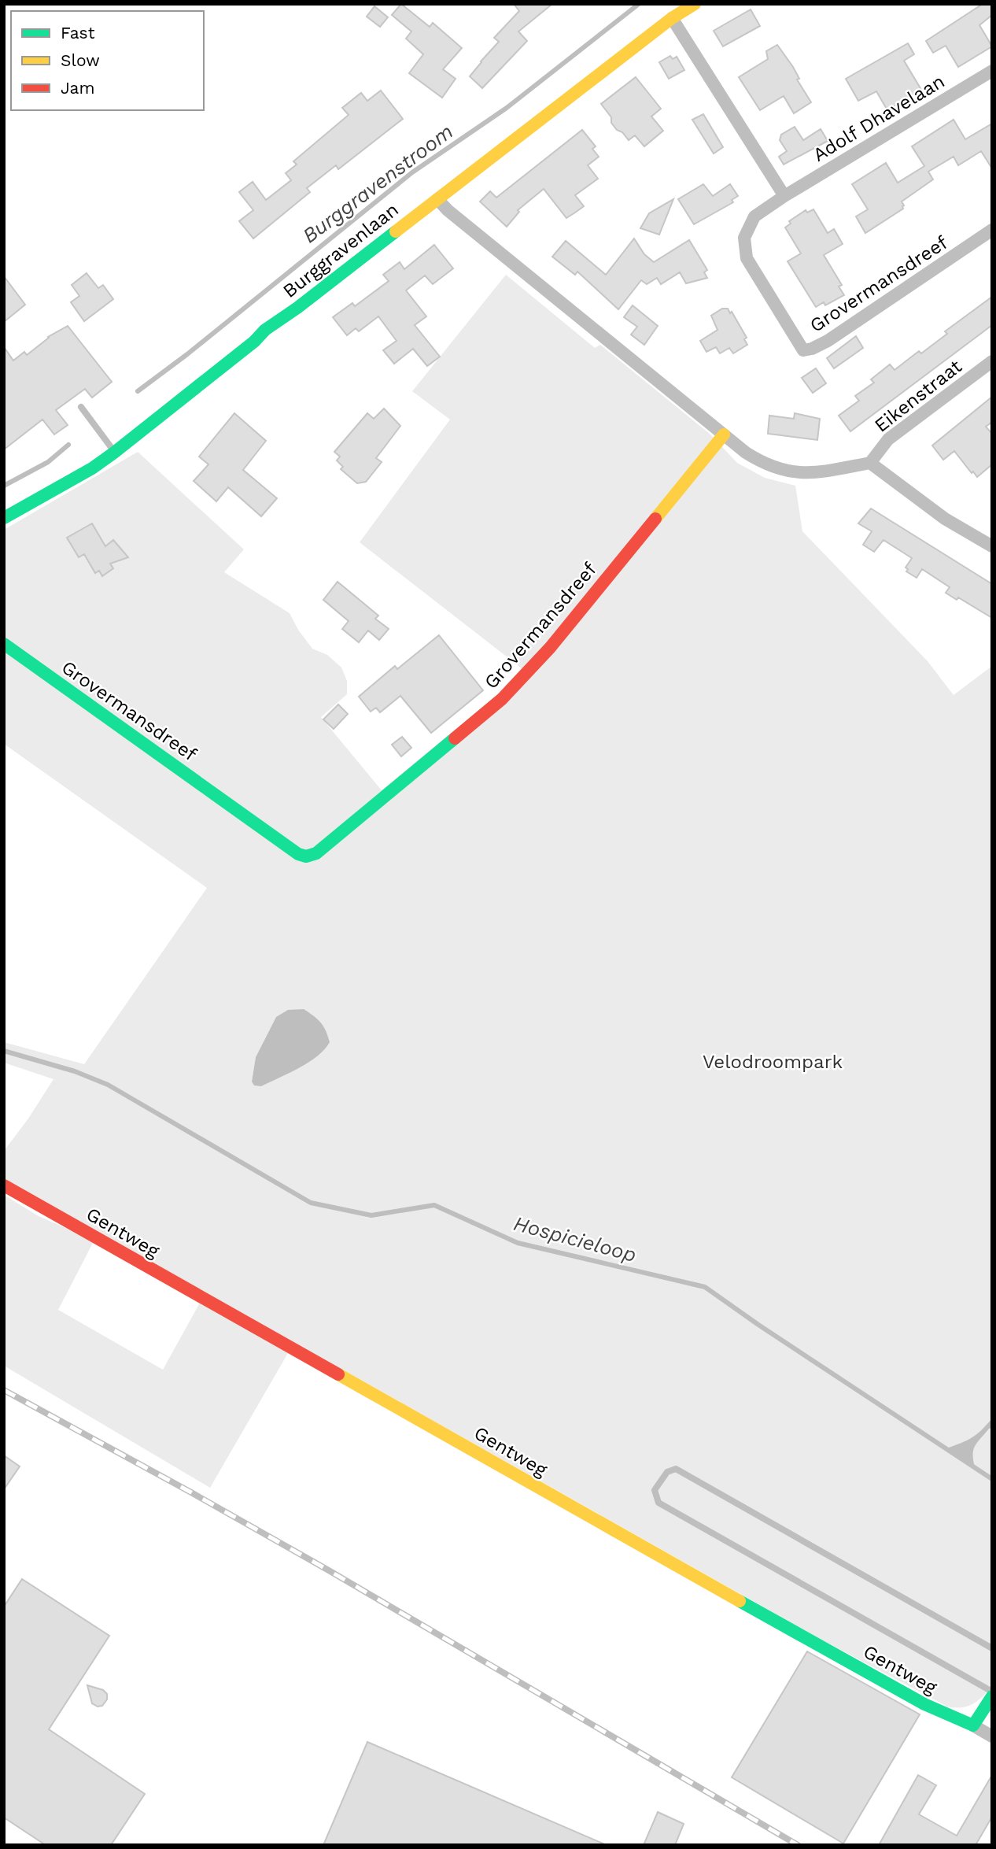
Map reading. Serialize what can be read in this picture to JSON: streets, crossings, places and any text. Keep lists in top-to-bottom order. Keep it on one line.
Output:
{"streets":{"street":["Adolf Dhavelaan","Burggravenlaan","Grovermansdreef","Eikenstraat","Gentweg"]},"crossings":[["Adolf Dhavelaan","Grovermansdreef"]],"water":["Burggravenstroom","Hospicieloop"],"parks":["Velodroompark"],"legend":["Fast","Slow","Jam"]}
